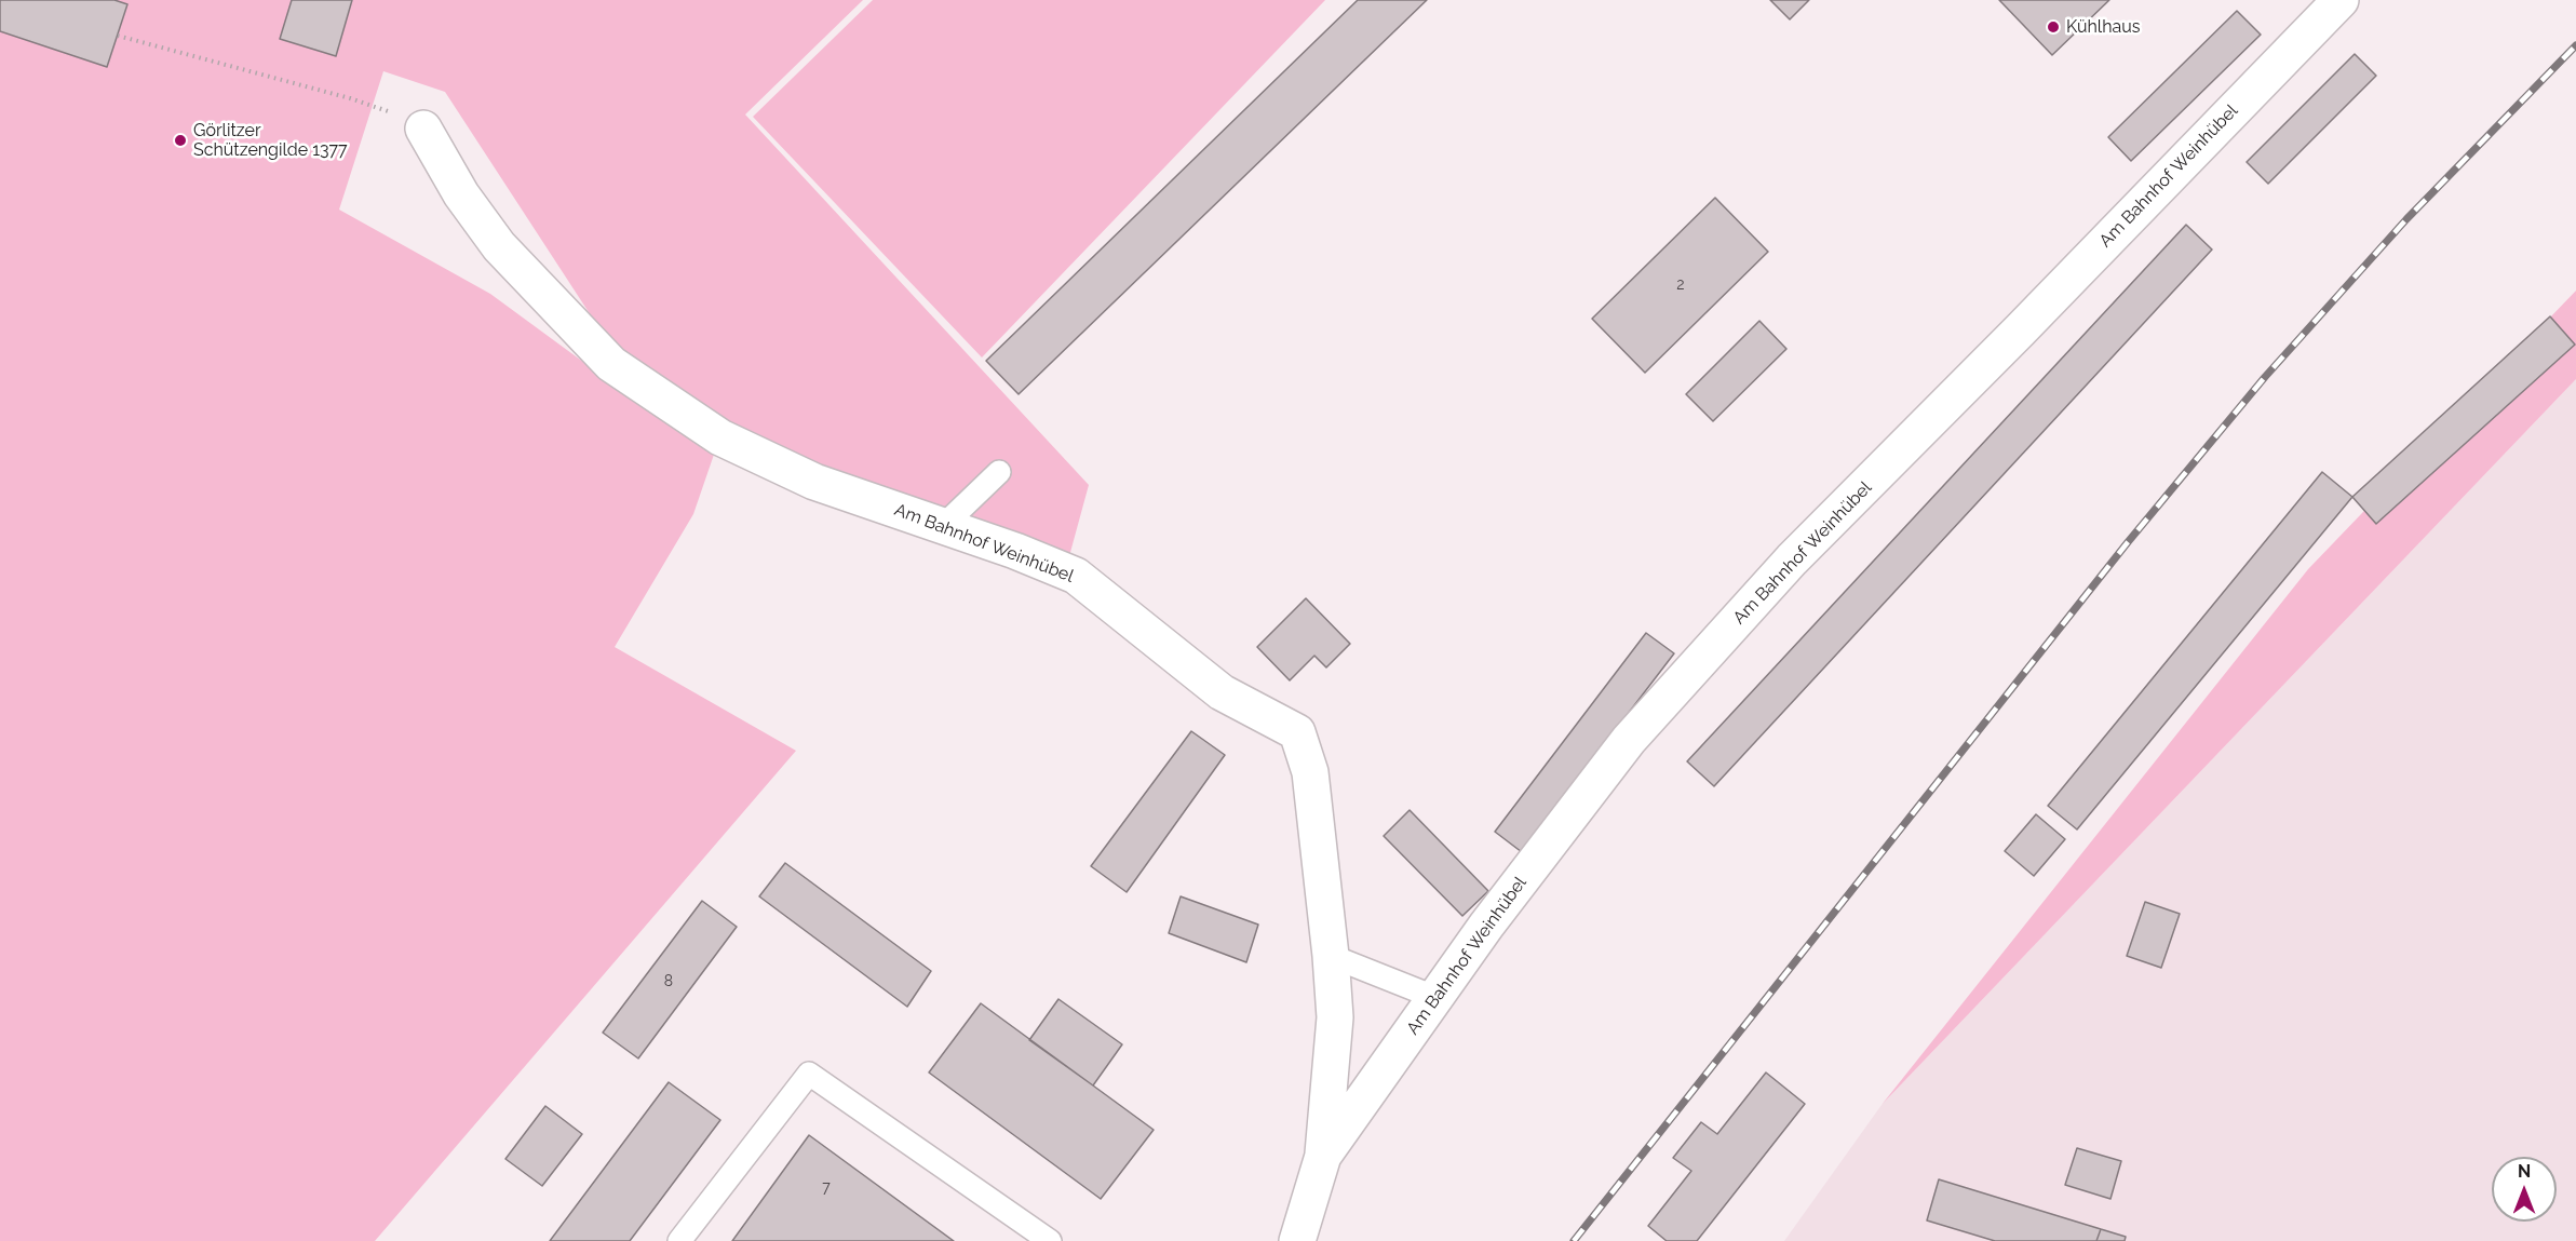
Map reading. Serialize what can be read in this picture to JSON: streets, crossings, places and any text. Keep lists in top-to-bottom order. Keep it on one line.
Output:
{"streets":{"street":["Am Bahnhof Weinhübel"]},"places":["Kühlhaus","Görlitzer Schützengilde 1377"],"house_numbers":["2","8","7"],"north":"top"}
